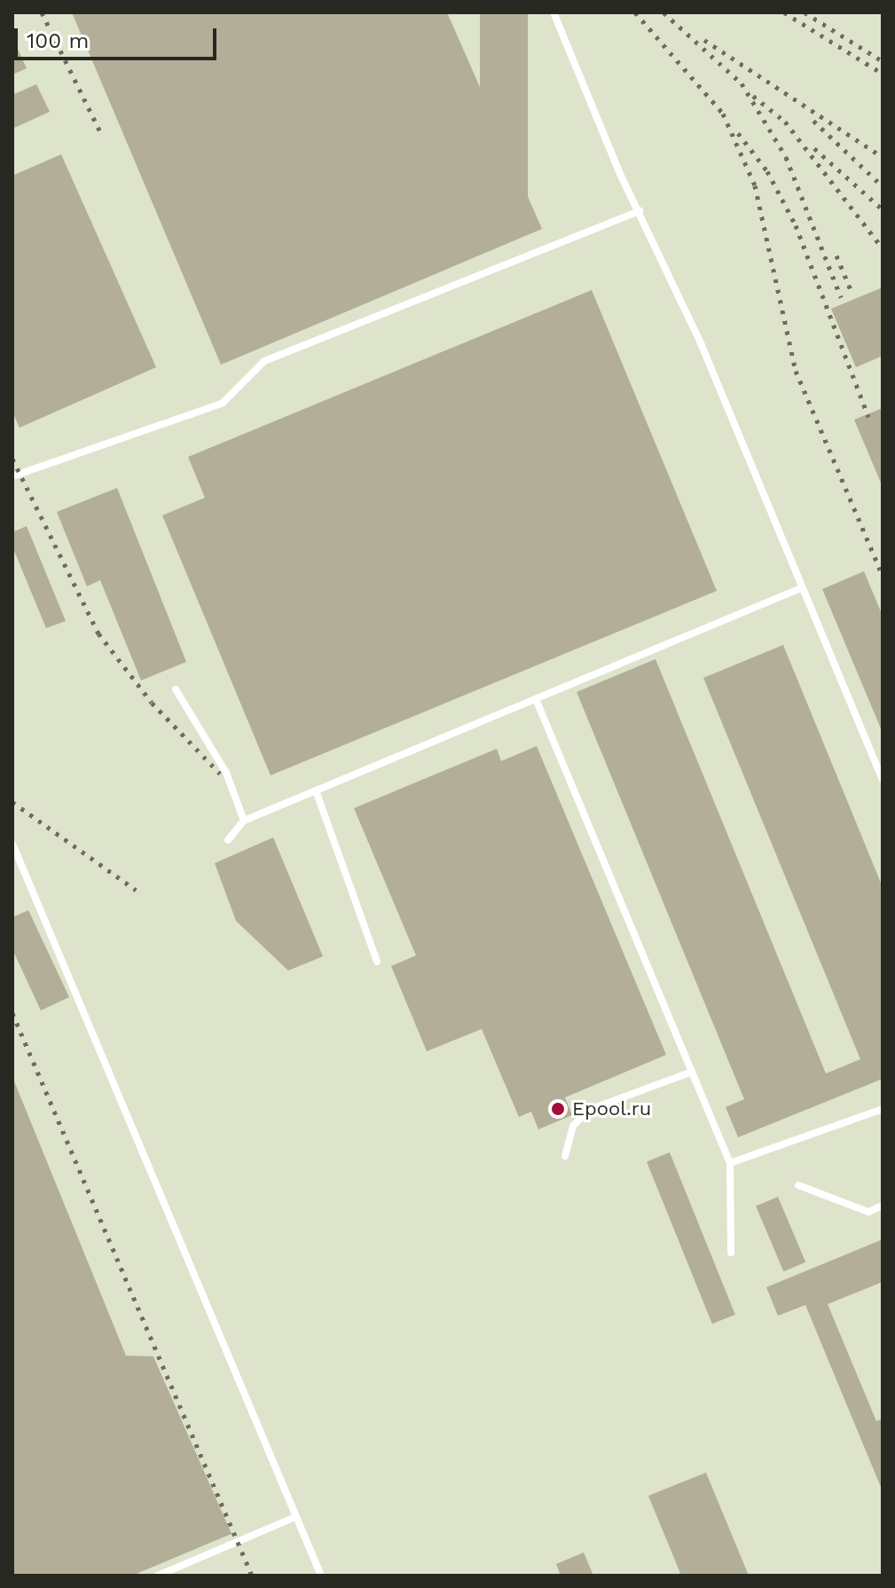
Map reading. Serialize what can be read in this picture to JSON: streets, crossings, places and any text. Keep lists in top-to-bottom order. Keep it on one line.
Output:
{"places":["Epool.ru"],"scale_bar":"100 m"}
